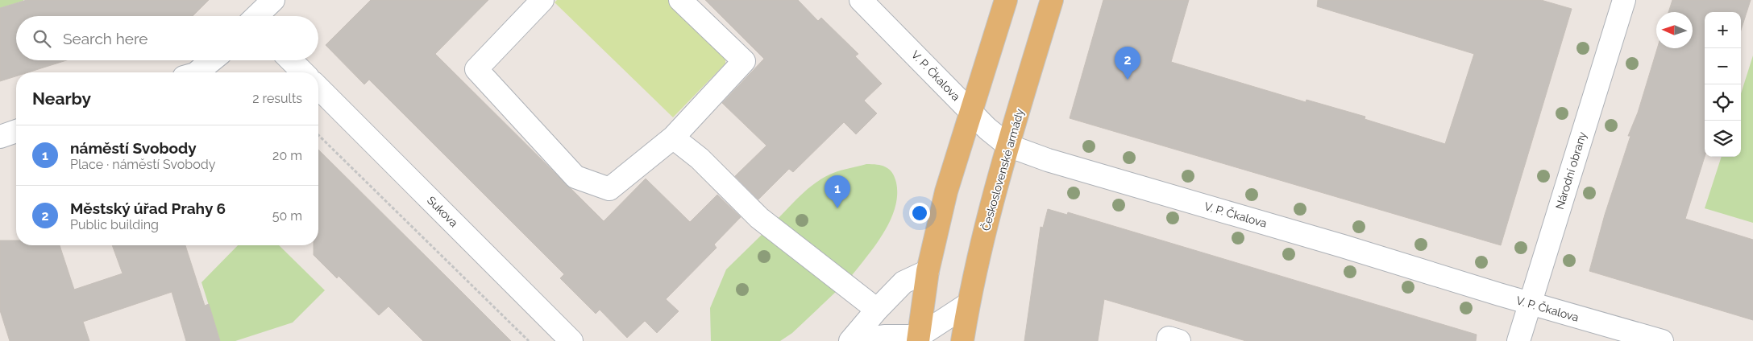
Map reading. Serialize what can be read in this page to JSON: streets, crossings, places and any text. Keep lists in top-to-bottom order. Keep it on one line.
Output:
{"streets":{"main road":["Československé armády"],"street":["V. P. Čkalova","Národní obrany","Sukova"]},"crossings":[["V. P. Čkalova","Československé armády"],["V. P. Čkalova","Národní obrany"]],"north":"left","page":{"map_buttons":["+","−"],"search":"Search here","pins":["2","1"],"heading":["Nearby","2 results"],"list":[{"mark":"1","name":"náměstí Svobody","note":"Place · náměstí Svobody","value":"20 m"},{"mark":"2","name":"Městský úřad Prahy 6","note":"Public building","value":"50 m"}]}}
